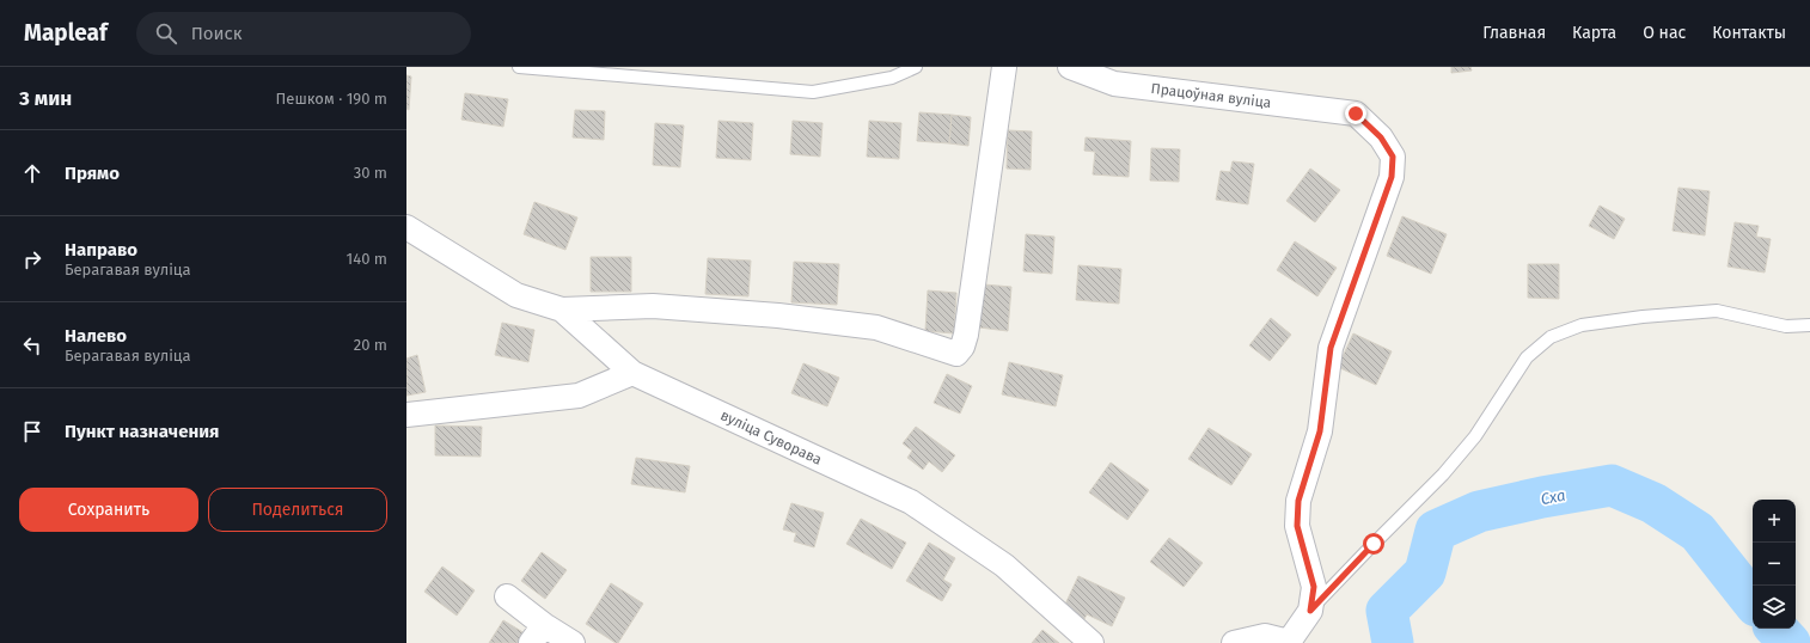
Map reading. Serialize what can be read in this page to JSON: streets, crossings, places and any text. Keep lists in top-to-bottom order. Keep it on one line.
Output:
{"streets":{"street":["Працоўная вуліца","вуліца Суворава"]},"water":["Сха"],"page":{"header":"Mapleaf","search":"Поиск","nav":["Главная","Карта","О нас","Контакты"],"heading":["3 мин","Пешком · 190 m"],"list":[["Прямо","30 m"],["Направо","Берагавая вуліца","140 m"],["Налево","Берагавая вуліца","20 m"],"Пункт назначения"],"buttons":["Сохранить","Поделиться"],"map_buttons":["+","−"]}}
